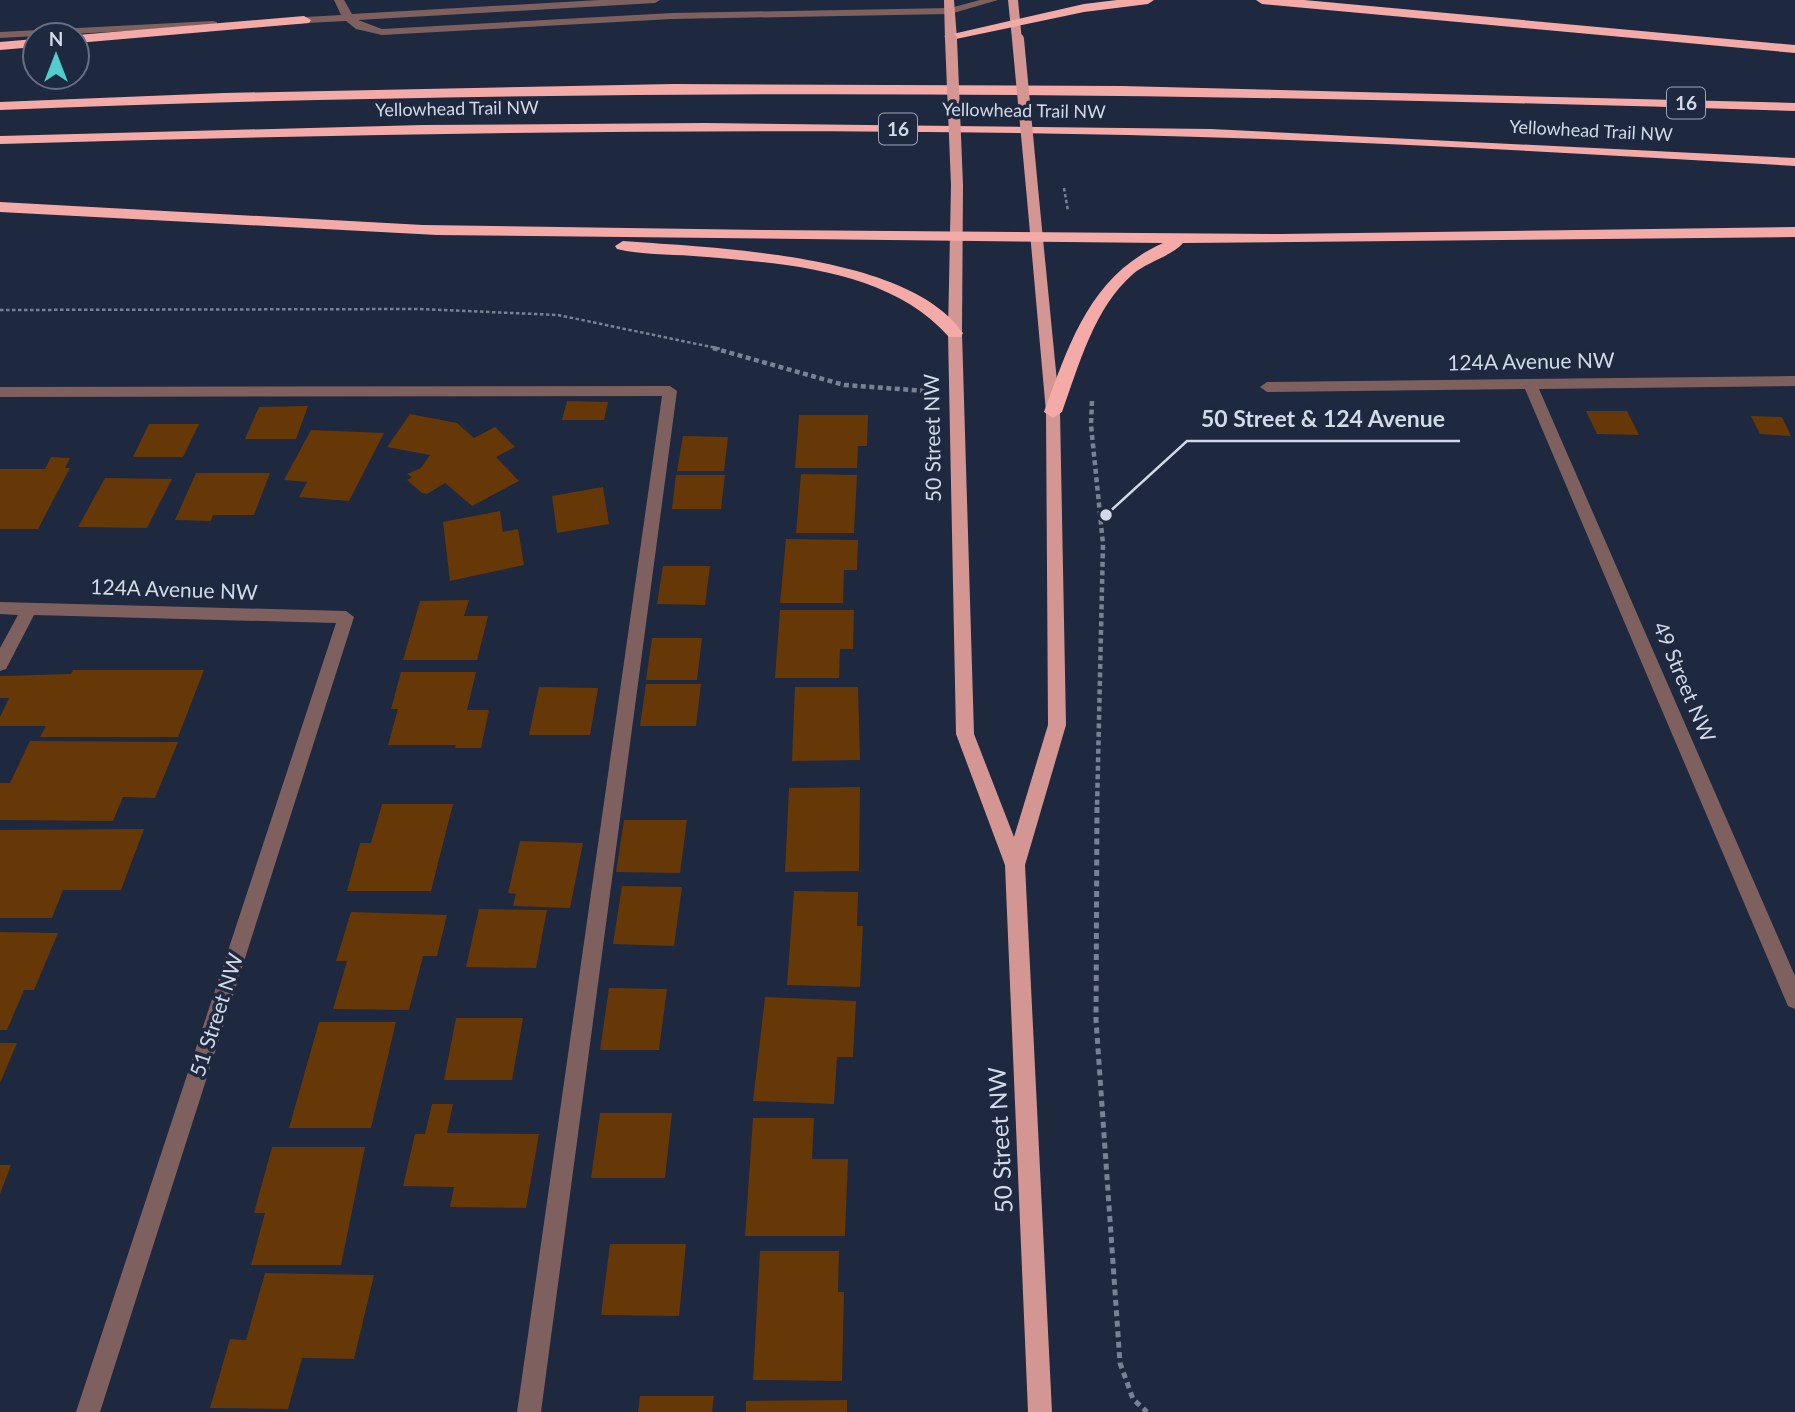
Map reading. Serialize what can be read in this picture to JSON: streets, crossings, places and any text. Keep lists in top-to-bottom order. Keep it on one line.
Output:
{"streets":{"highway":["16","Yellowhead Trail NW"],"main road":["50 Street NW"],"street":["124A Avenue NW","49 Street NW","51 Street NW"]},"crossings":[["124A Avenue NW","49 Street NW"],["124A Avenue NW","51 Street NW"]],"places":["50 Street & 124 Avenue"],"north":"top"}
